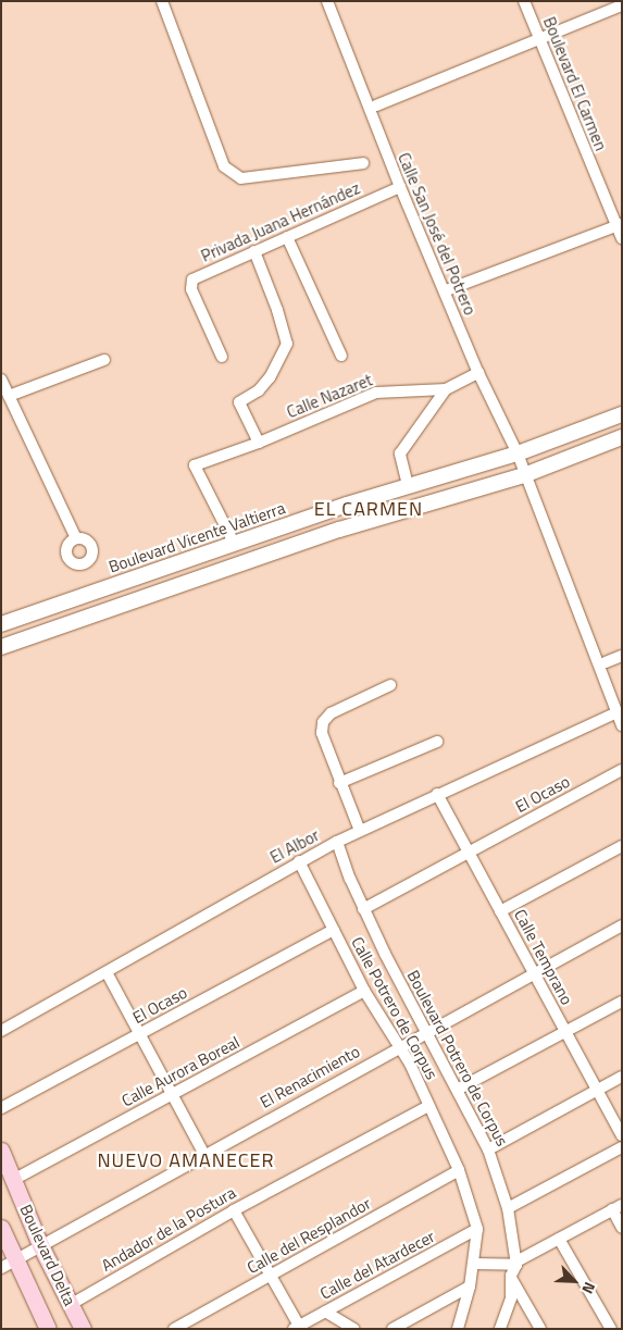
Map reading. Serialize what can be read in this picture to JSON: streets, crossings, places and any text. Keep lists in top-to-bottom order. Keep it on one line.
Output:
{"streets":{"main road":["Boulevard Vicente Valtierra","Boulevard Delta"],"street":["Boulevard El Carmen","Privada Juana Hernández","Calle San José del Potrero","Calle Nazaret","El Ocaso","El Albor","Calle Temprano","Calle Potrero de Corpus","Boulevard Potrero de Corpus","Calle Aurora Boreal","El Renacimiento","Andador de la Postura","Calle del Resplandor","Calle del Atardecer"]},"crossings":[["Privada Juana Hernández","Calle San José del Potrero"],["Calle San José del Potrero","Calle Nazaret"],["Calle San José del Potrero","Boulevard Vicente Valtierra"],["Calle San José del Potrero","El Albor"],["Calle Nazaret","Boulevard Vicente Valtierra"],["El Ocaso","Calle Temprano"],["El Ocaso","Calle Potrero de Corpus"],["El Ocaso","Boulevard Potrero de Corpus"],["El Albor","Calle Temprano"],["El Albor","Calle Potrero de Corpus"],["El Albor","Boulevard Potrero de Corpus"],["Calle Temprano","El Renacimiento"],["Calle Potrero de Corpus","Calle Aurora Boreal"],["Calle Potrero de Corpus","El Renacimiento"],["Calle Potrero de Corpus","Andador de la Postura"],["Calle Potrero de Corpus","Calle del Resplandor"],["Calle Potrero de Corpus","Calle del Atardecer"],["Boulevard Potrero de Corpus","El Renacimiento"],["Calle Aurora Boreal","Boulevard Delta"],["El Renacimiento","Boulevard Delta"],["Andador de la Postura","Boulevard Delta"]],"districts":["EL CARMEN","NUEVO AMANECER"],"north":"bottom right"}
